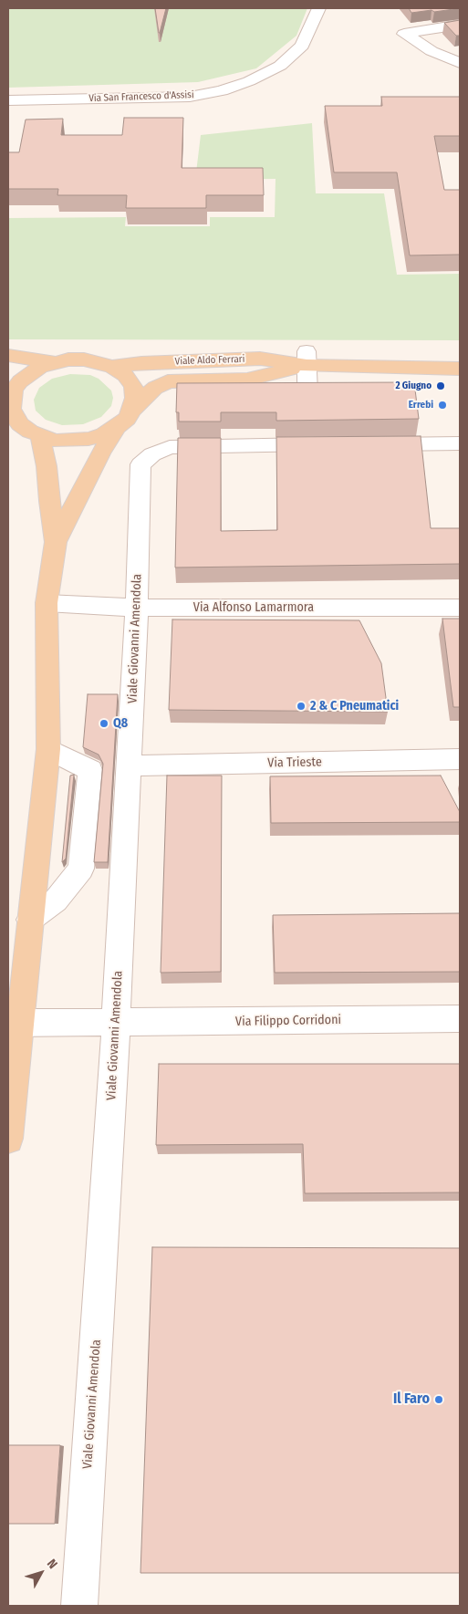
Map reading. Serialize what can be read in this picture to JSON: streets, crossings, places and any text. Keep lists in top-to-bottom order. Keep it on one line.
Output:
{"streets":{"main road":["Viale Aldo Ferrari"],"street":["Via San Francesco d'Assisi","Via Alfonso Lamarmora","Viale Giovanni Amendola","Via Trieste","Via Filippo Corridoni"]},"crossings":[["Via Alfonso Lamarmora","Viale Giovanni Amendola"],["Viale Giovanni Amendola","Via Trieste"],["Viale Giovanni Amendola","Via Filippo Corridoni"]],"places":["2 Giugno","Errebi","2 & C Pneumatici","Q8","Il Faro"],"north":"top right"}
